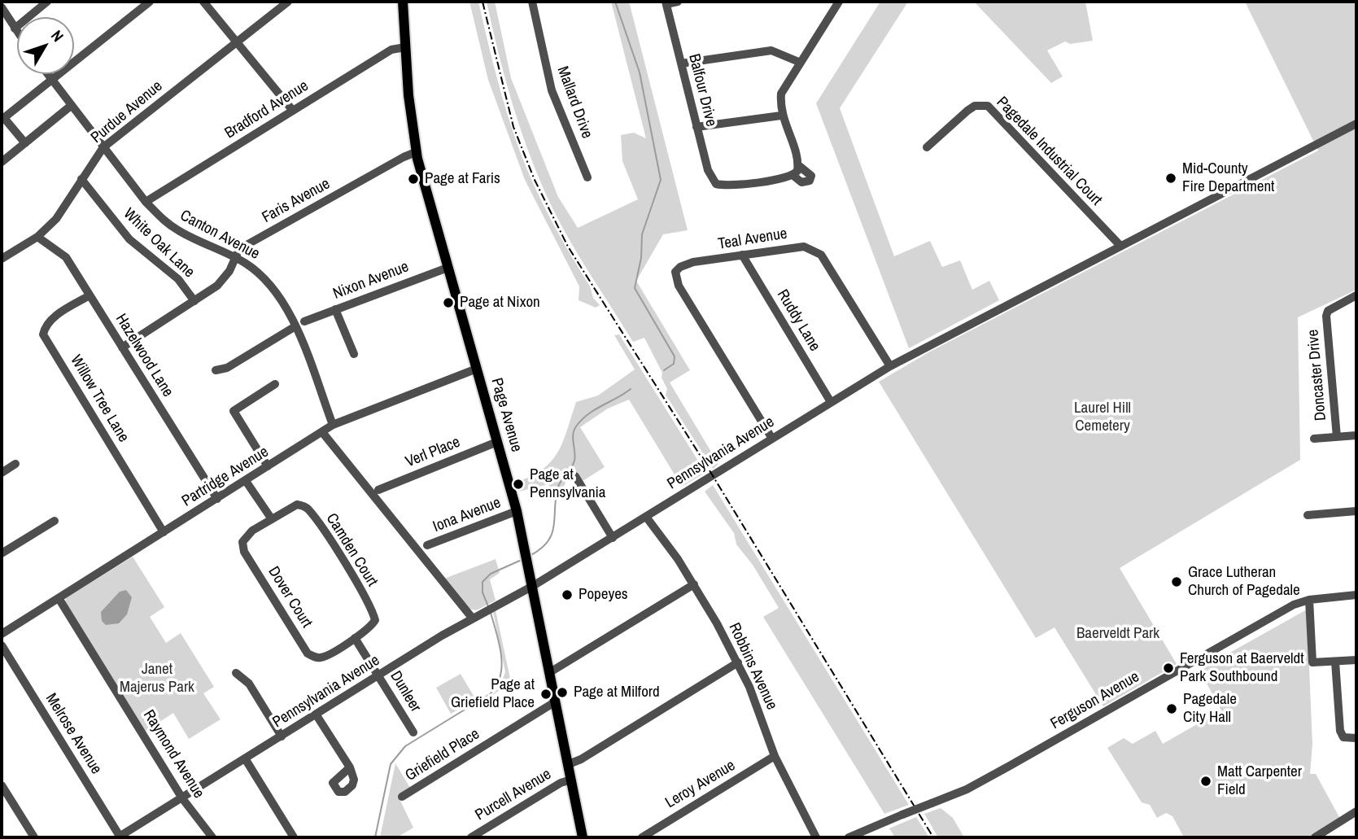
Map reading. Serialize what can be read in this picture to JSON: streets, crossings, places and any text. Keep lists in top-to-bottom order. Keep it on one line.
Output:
{"streets":{"main road":["Page Avenue"],"street":["Balfour Drive","Mallard Drive","Bradford Avenue","Purdue Avenue","Pagedale Industrial Court","Faris Avenue","Canton Avenue","Teal Avenue","White Oak Lane","Nixon Avenue","Ruddy Lane","Hazelwood Lane","Doncaster Drive","Willow Tree Lane","Verl Place","Pennsylvania Avenue","Partridge Avenue","Iona Avenue","Camden Court","Dover Court","Robbins Avenue","Dunleer","Ferguson Avenue","Melrose Avenue","Raymond Avenue","Griefield Place","Leroy Avenue","Purcell Avenue"]},"crossings":[["Bradford Avenue","Canton Avenue"],["Bradford Avenue","Page Avenue"],["Purdue Avenue","Canton Avenue"],["Purdue Avenue","White Oak Lane"],["Purdue Avenue","Hazelwood Lane"],["Pagedale Industrial Court","Pennsylvania Avenue"],["Faris Avenue","Canton Avenue"],["Faris Avenue","White Oak Lane"],["Faris Avenue","Hazelwood Lane"],["Faris Avenue","Page Avenue"],["Canton Avenue","Partridge Avenue"],["Teal Avenue","Ruddy Lane"],["Teal Avenue","Pennsylvania Avenue"],["Nixon Avenue","Page Avenue"],["Ruddy Lane","Pennsylvania Avenue"],["Hazelwood Lane","Willow Tree Lane"],["Hazelwood Lane","Partridge Avenue"],["Willow Tree Lane","Partridge Avenue"],["Page Avenue","Verl Place"],["Page Avenue","Pennsylvania Avenue"],["Page Avenue","Partridge Avenue"],["Page Avenue","Iona Avenue"],["Page Avenue","Griefield Place"],["Page Avenue","Purcell Avenue"],["Pennsylvania Avenue","Robbins Avenue"],["Pennsylvania Avenue","Dunleer"],["Pennsylvania Avenue","Melrose Avenue"],["Pennsylvania Avenue","Raymond Avenue"],["Partridge Avenue","Raymond Avenue"],["Camden Court","Dover Court"],["Camden Court","Dunleer"],["Dover Court","Dunleer"],["Robbins Avenue","Leroy Avenue"]],"parks":["Laurel Hill Cemetery","Baerveldt Park","Janet Majerus Park"],"places":["Mid-County Fire Department","Page at Faris","Page at Nixon","Page at Pennsylvania","Grace Lutheran Church of Pagedale","Popeyes","Ferguson at Baerveldt Park Southbound","Page at Milford","Page at Griefield Place","Pagedale City Hall","Matt Carpenter Field"],"north":"top right"}
